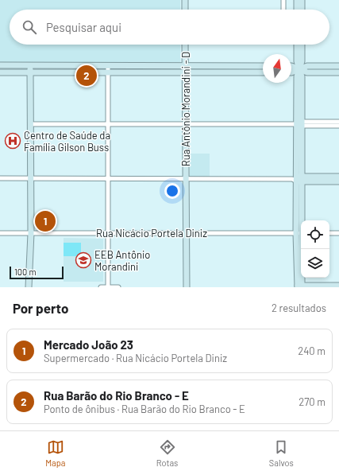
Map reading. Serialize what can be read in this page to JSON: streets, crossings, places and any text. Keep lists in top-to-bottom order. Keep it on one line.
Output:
{"streets":{"street":["Rua Antônio Morandini - D","Rua Nicácio Portela Diniz"]},"crossings":[["Rua Antônio Morandini - D","Rua Nicácio Portela Diniz"]],"places":{"hospital":["Centro de Saúde da Família Gilson Buss"],"school or university":["EEB Antônio Morandini"]},"scale_bar":"100 m","north":"top","page":{"search":"Pesquisar aqui","pins":["2","1"],"scale":"100 m","heading":["Por perto","2 resultados"],"list":[{"mark":"1","name":"Mercado João 23","note":"Supermercado · Rua Nicácio Portela Diniz","value":"240 m"},{"mark":"2","name":"Rua Barão do Rio Branco - E","note":"Ponto de ônibus · Rua Barão do Rio Branco - E","value":"270 m"}],"nav":["Mapa","Rotas","Salvos"]}}
